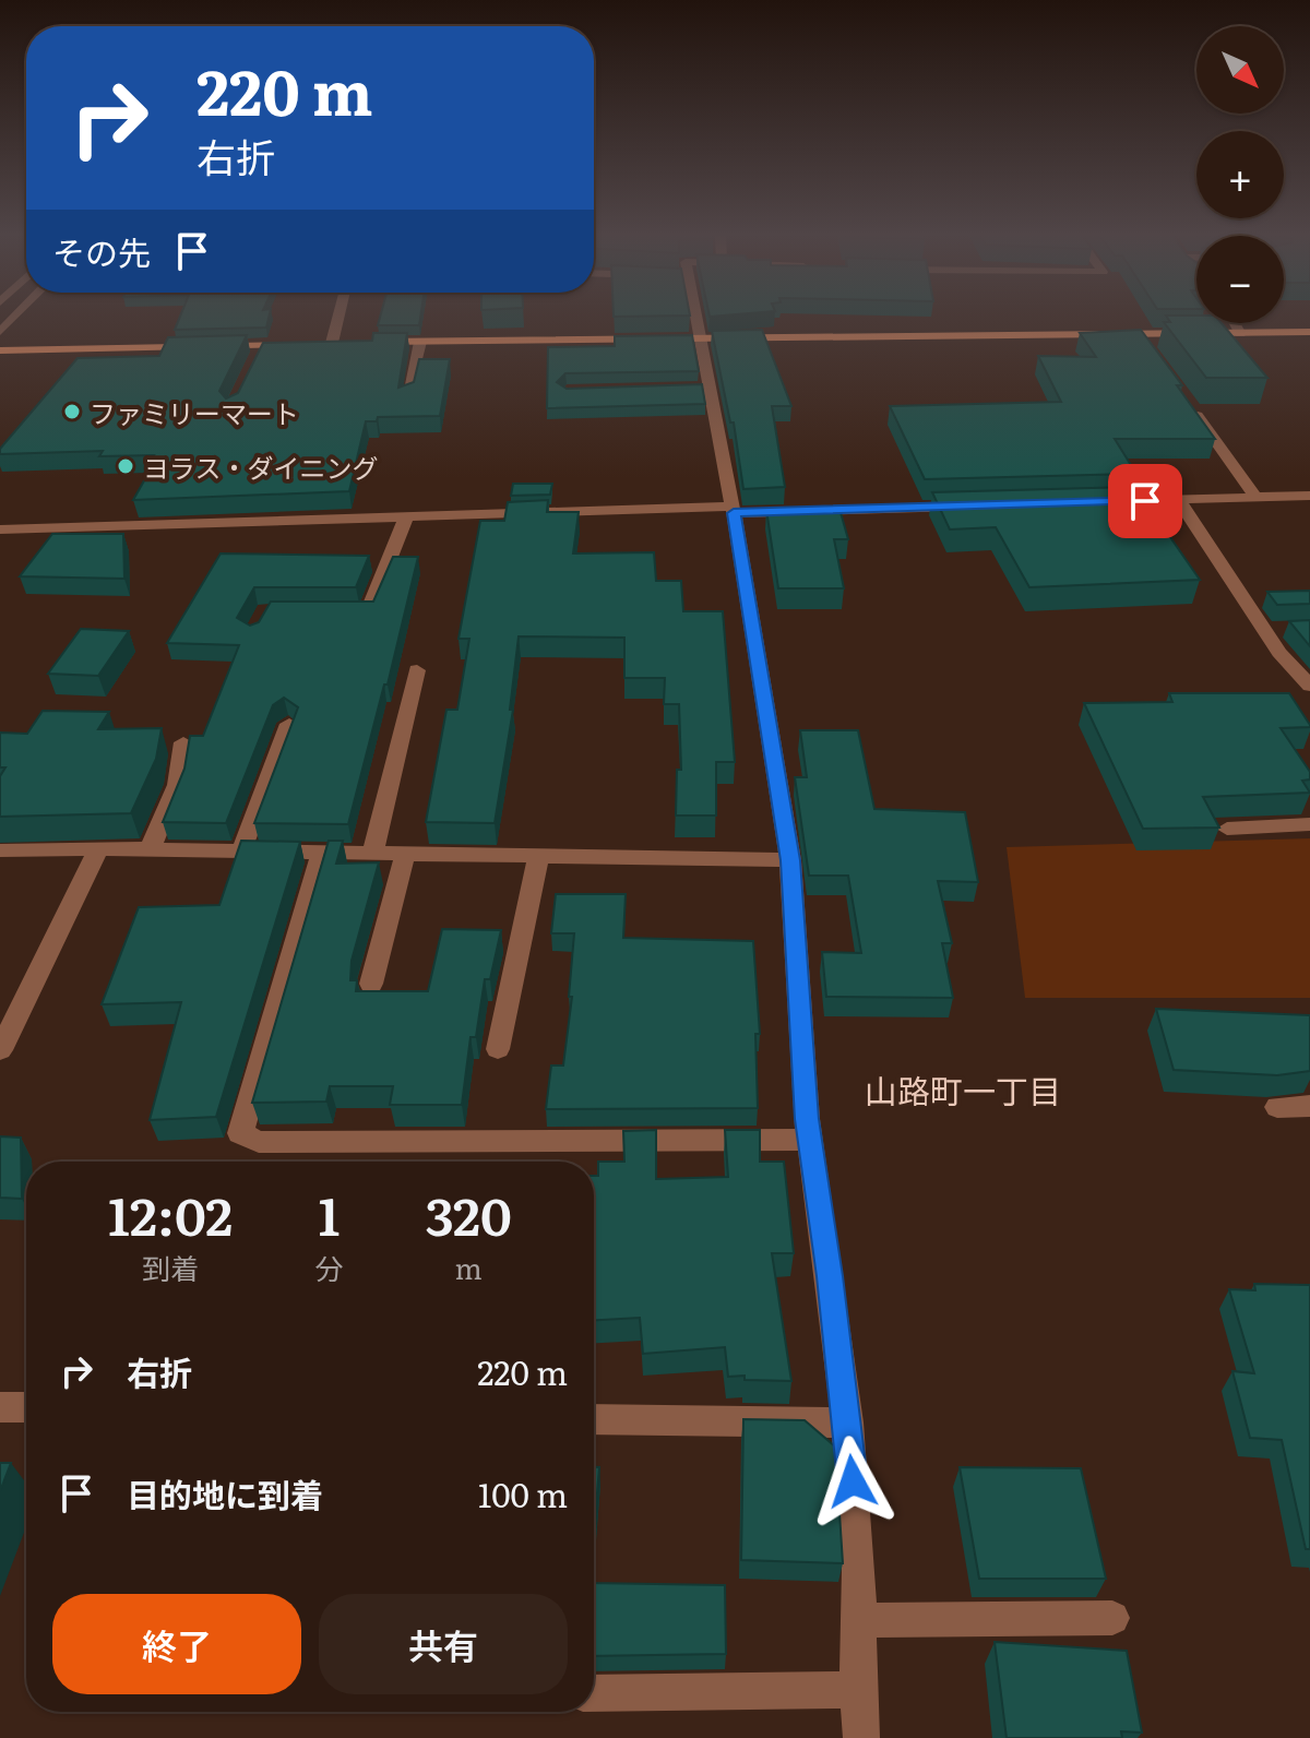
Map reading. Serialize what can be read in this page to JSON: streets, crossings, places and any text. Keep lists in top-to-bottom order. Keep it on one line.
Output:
{"districts":["山路町一丁目"],"places":["ファミリーマート","ヨラス・ダイニング"],"north":"bottom right","page":{"map_buttons":["+","−"],"turn":["220 m","右折"],"then":"その先","eta":["12:02","到着","1","分","320","m"],"list":[{"name":"右折","value":"220 m"},{"name":"目的地に到着","value":"100 m"}],"buttons":["終了","共有"]}}
